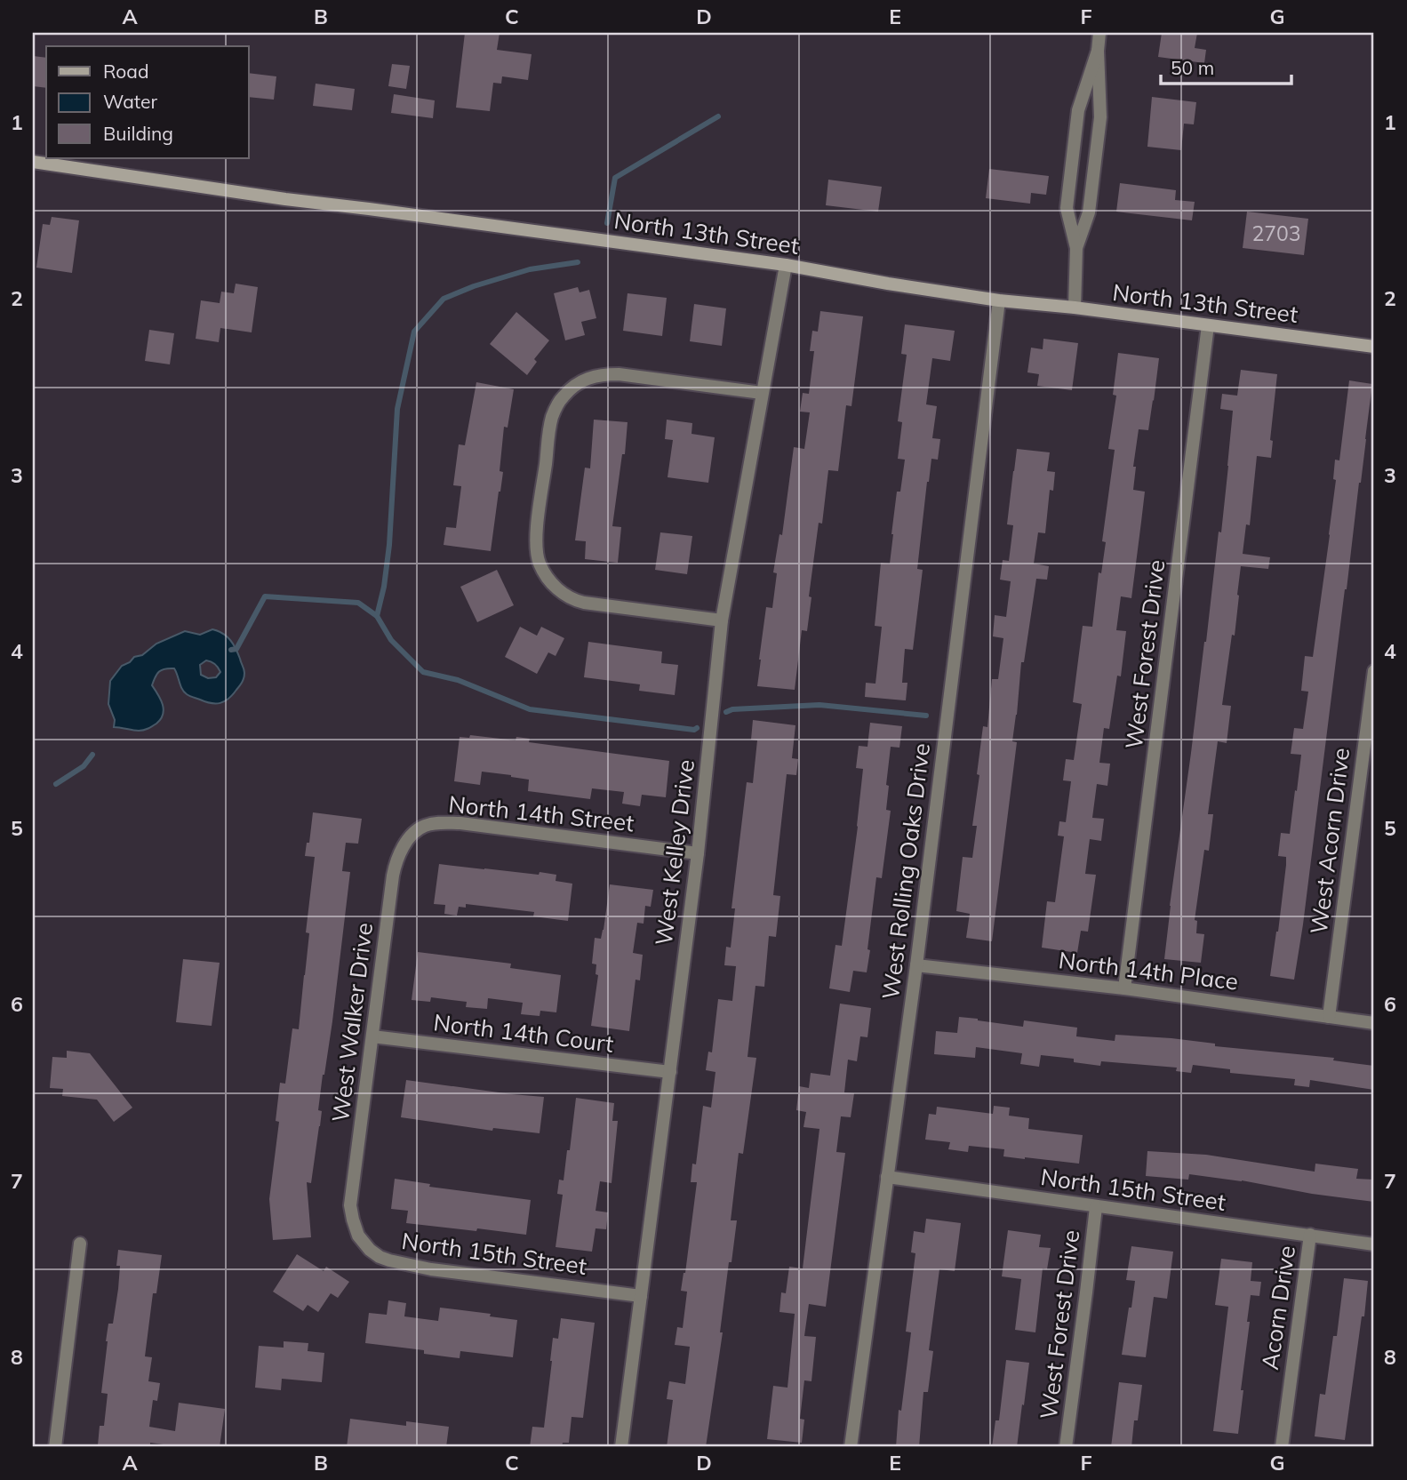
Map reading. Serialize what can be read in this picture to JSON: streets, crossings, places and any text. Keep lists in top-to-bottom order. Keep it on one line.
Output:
{"streets":{"street":["North 13th Street","West Forest Drive","North 14th Street","West Acorn Drive","West Kelley Drive","West Rolling Oaks Drive","North 14th Place","West Walker Drive","North 14th Court","North 15th Street","Acorn Drive"]},"crossings":[["North 13th Street","West Forest Drive"],["North 13th Street","West Kelley Drive"],["North 13th Street","West Rolling Oaks Drive"],["West Forest Drive","North 14th Place"],["West Forest Drive","North 15th Street"],["North 14th Street","West Kelley Drive"],["North 14th Street","West Walker Drive"],["West Acorn Drive","North 14th Place"],["West Kelley Drive","North 14th Court"],["West Kelley Drive","North 15th Street"],["West Rolling Oaks Drive","North 14th Place"],["West Rolling Oaks Drive","North 15th Street"],["West Walker Drive","North 14th Court"],["West Walker Drive","North 15th Street"],["North 15th Street","Acorn Drive"]],"house_numbers":["2703"],"legend":["Road","Water","Building"],"scale_bar":"50 m","grid":{"columns":["A","B","C","D","E","F","G"],"rows":["1","2","3","4","5","6","7","8"]}}
